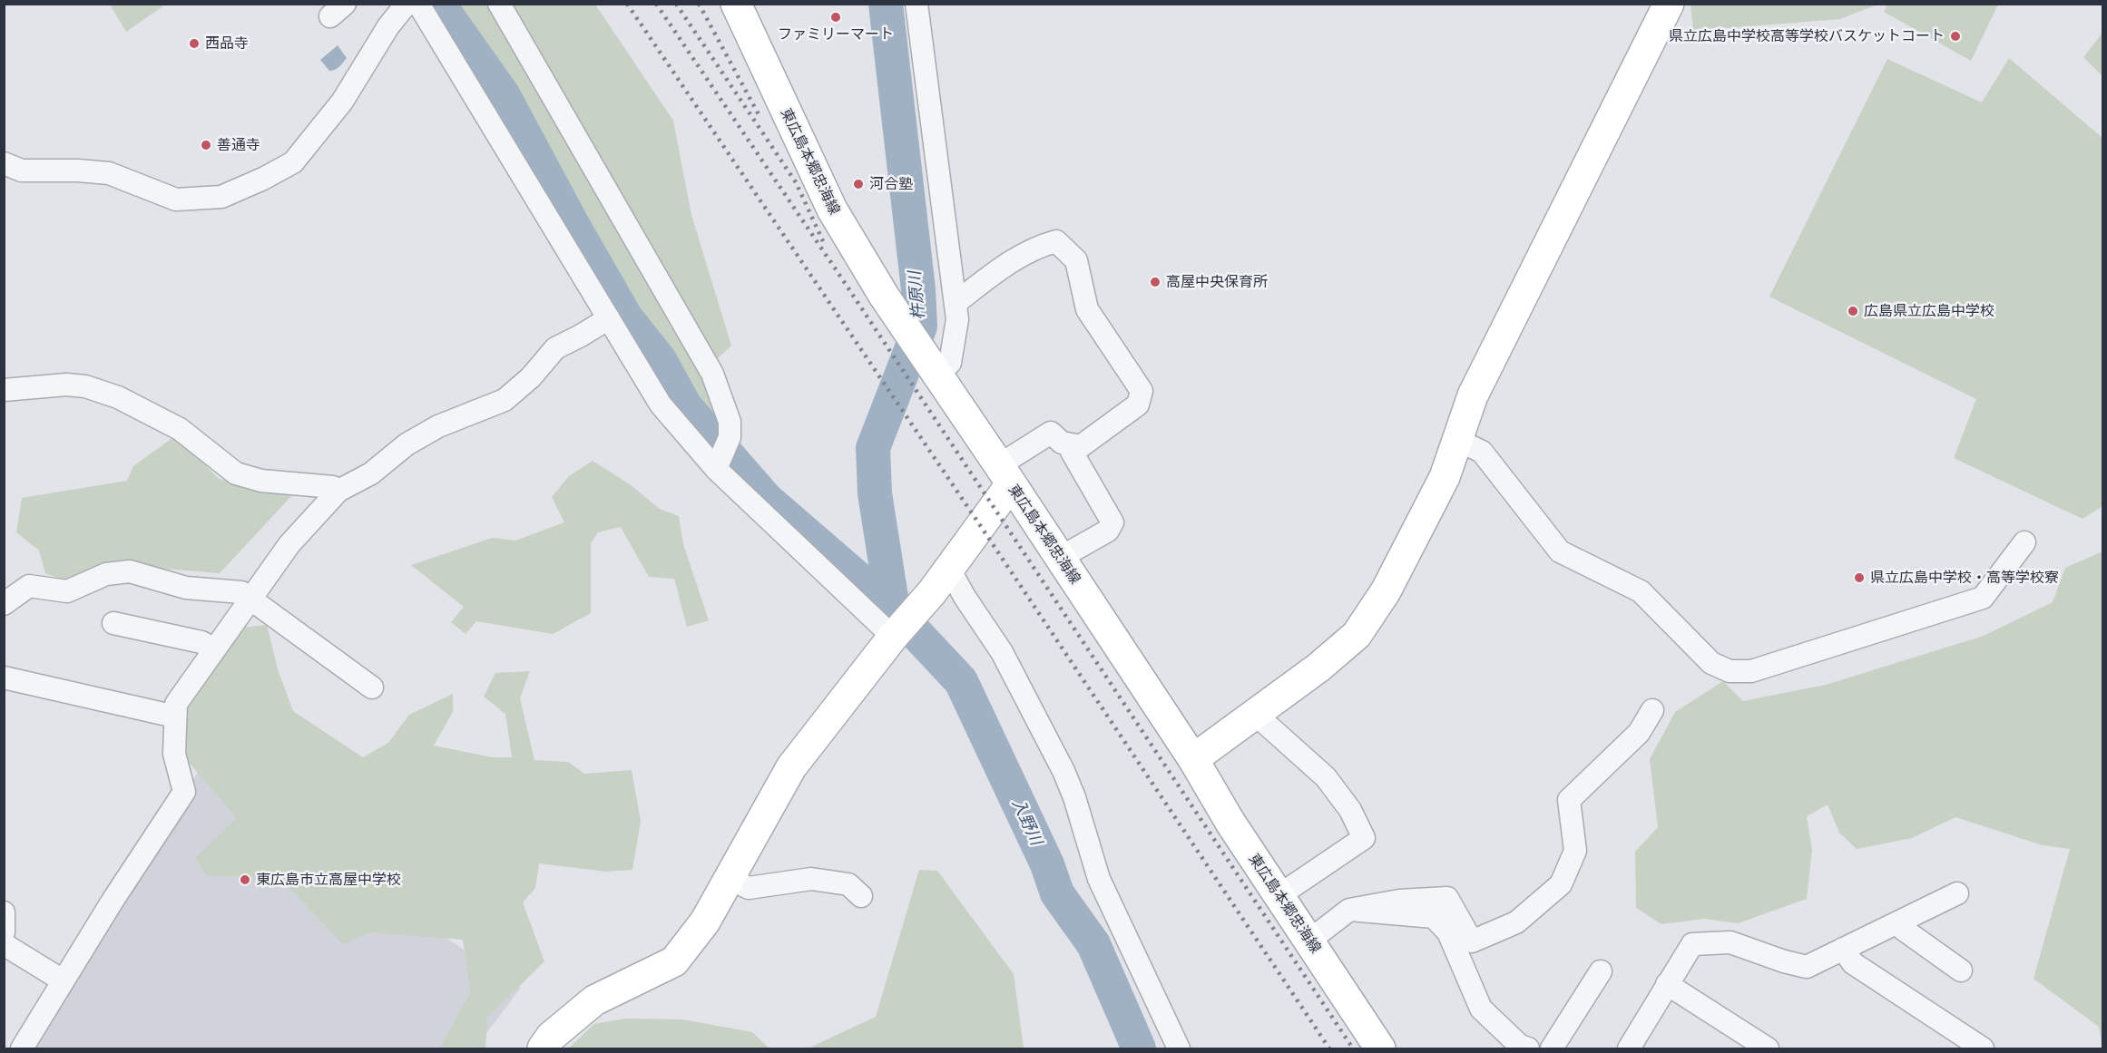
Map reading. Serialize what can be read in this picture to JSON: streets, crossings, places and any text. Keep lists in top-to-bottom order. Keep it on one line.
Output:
{"streets":{"street":["東広島本郷忠海線"]},"water":["杵原川","入野川"],"places":["ファミリーマート","県立広島中学校高等学校バスケットコート","西品寺","善通寺","河合塾","高屋中央保育所","広島県立広島中学校","県立広島中学校・高等学校寮","東広島市立高屋中学校"]}
